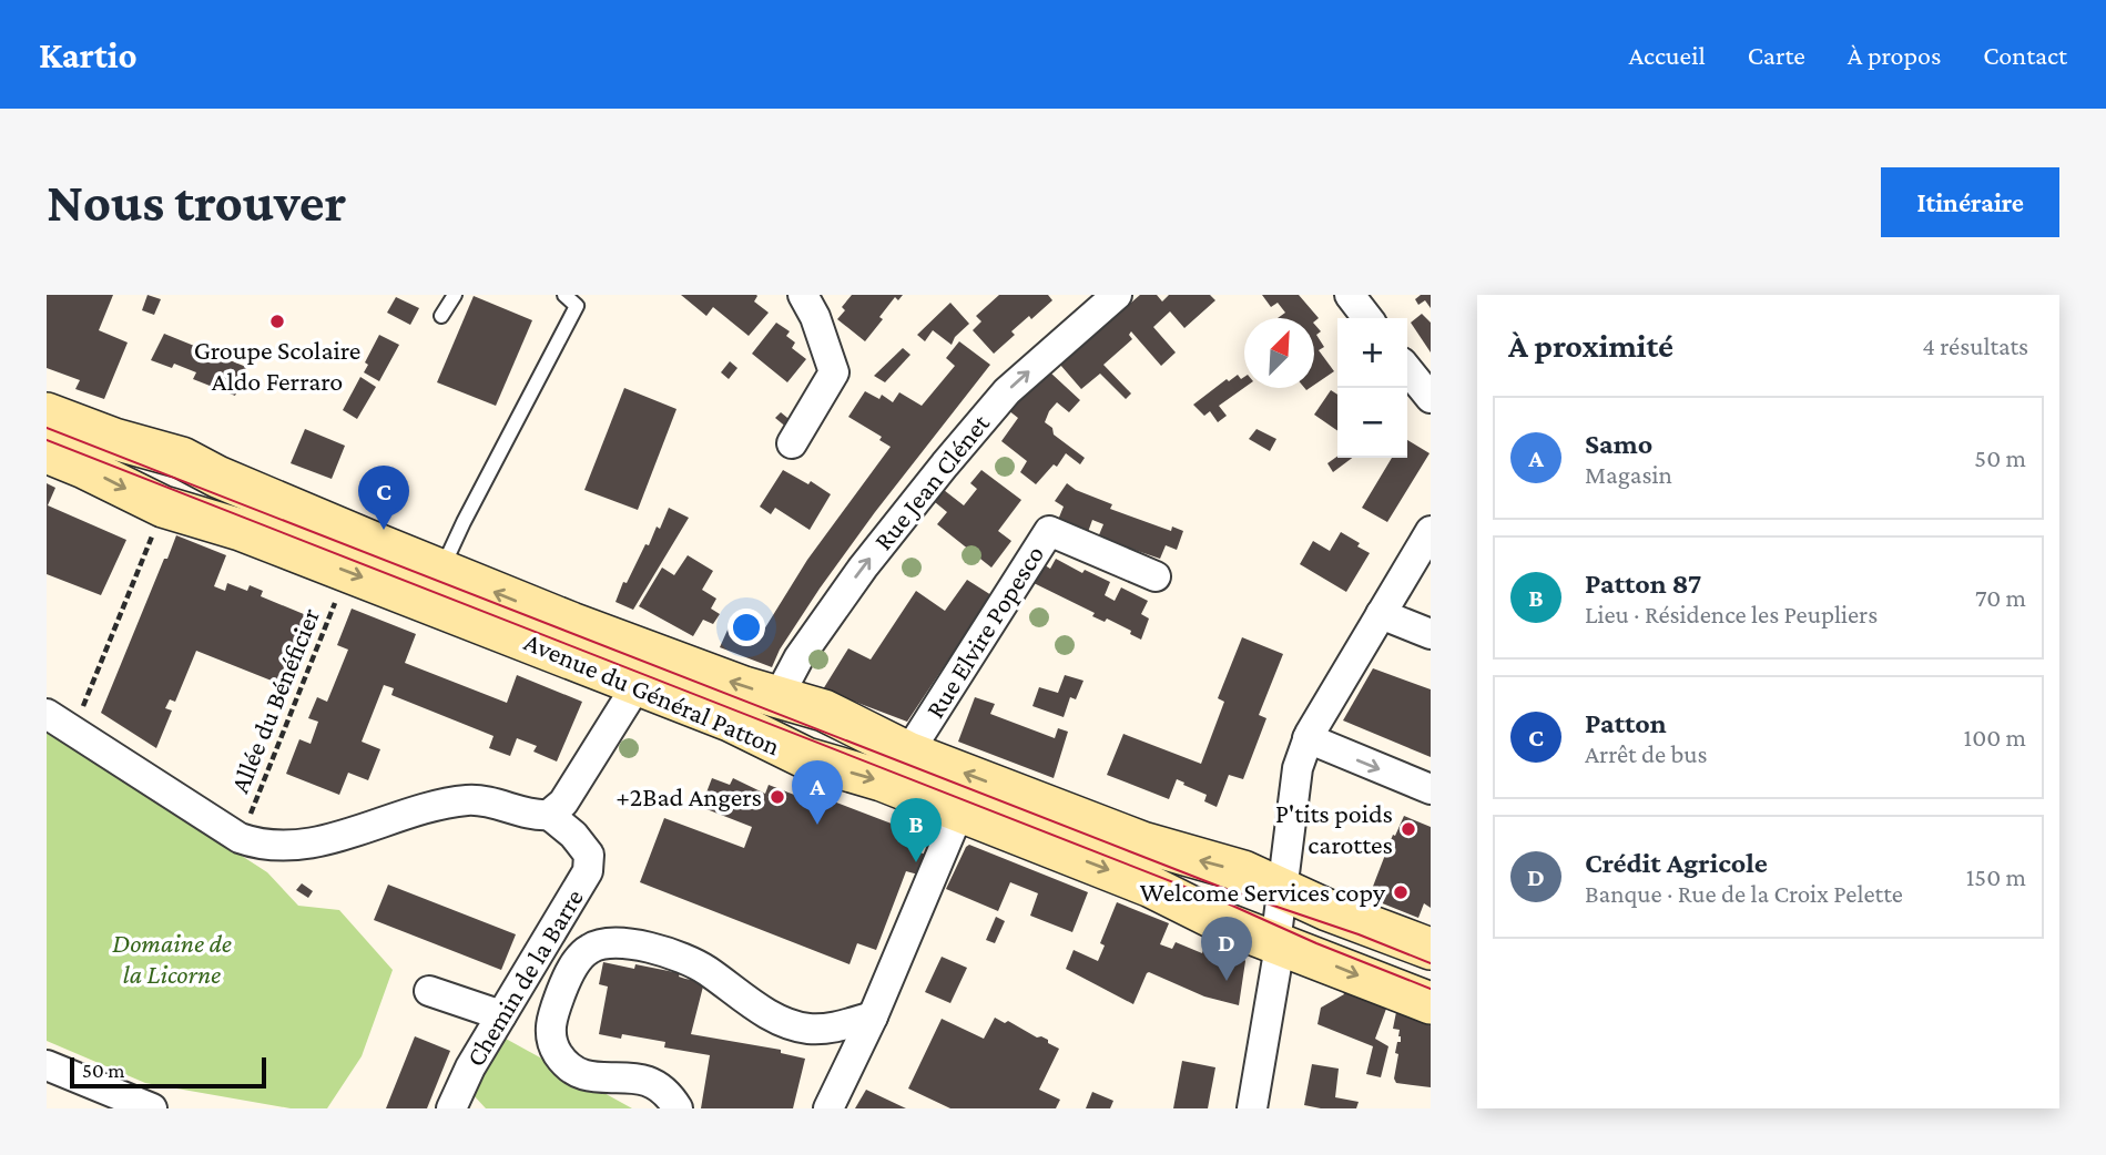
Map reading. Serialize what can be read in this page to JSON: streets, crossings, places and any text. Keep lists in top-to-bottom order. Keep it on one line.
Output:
{"streets":{"street":["Rue Jean Clénet","Rue Elvire Popesco","Avenue du Général Patton","Chemin de la Barre"],"path":["Allée du Bénéficier"]},"crossings":[["Rue Jean Clénet","Avenue du Général Patton"],["Rue Elvire Popesco","Avenue du Général Patton"]],"one_way":["Rue Jean Clénet"],"parks":["Domaine de la Licorne"],"places":["Groupe Scolaire Aldo Ferraro","+2Bad Angers","P'tits poids carottes","Welcome Services copy"],"scale_bar":"50 m","north":"top right","page":{"header":"Kartio","nav":["Accueil","Carte","À propos","Contact"],"buttons":"Itinéraire","title":"Nous trouver","heading":["À proximité","4 résultats"],"map_buttons":["+","−"],"list":[{"mark":"A","name":"Samo","note":"Magasin","value":"50 m"},{"mark":"B","name":"Patton 87","note":"Lieu · Résidence les Peupliers","value":"70 m"},{"mark":"C","name":"Patton","note":"Arrêt de bus","value":"100 m"},{"mark":"D","name":"Crédit Agricole","note":"Banque · Rue de la Croix Pelette","value":"150 m"}],"pins":["C","A","B","D"],"scale":"50 m"}}
